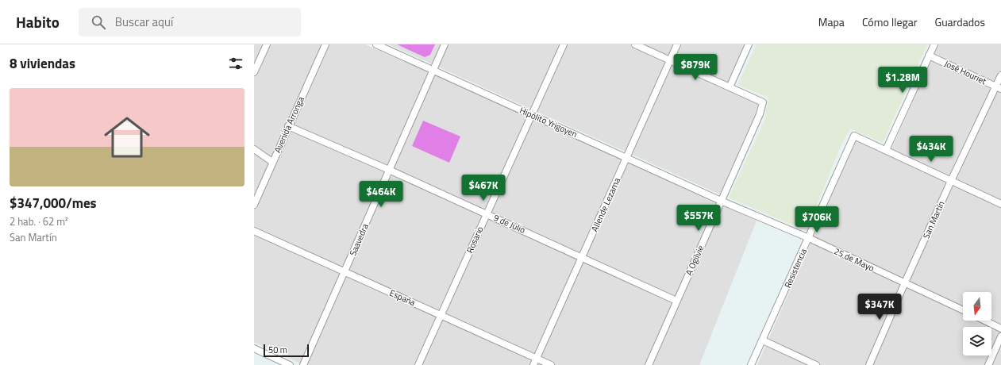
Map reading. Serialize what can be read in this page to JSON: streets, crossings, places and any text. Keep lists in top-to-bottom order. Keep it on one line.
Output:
{"streets":{"street":["José Houriet","Hipólito Yrigoyen","Avenida Arronga","Allende Lezama","San Martín","9 de Julio","Saavedra","Rosario","25 de Mayo","A Ogilvie","Resistencia","España"]},"crossings":[["José Houriet","San Martín"],["Hipólito Yrigoyen","Allende Lezama"],["Hipólito Yrigoyen","Saavedra"],["Hipólito Yrigoyen","Rosario"],["Hipólito Yrigoyen","25 de Mayo"],["Hipólito Yrigoyen","A Ogilvie"],["Avenida Arronga","9 de Julio"],["Allende Lezama","9 de Julio"],["Allende Lezama","España"],["San Martín","25 de Mayo"],["9 de Julio","Saavedra"],["9 de Julio","Rosario"],["9 de Julio","A Ogilvie"],["Saavedra","España"],["Rosario","España"],["25 de Mayo","A Ogilvie"],["25 de Mayo","Resistencia"]],"scale_bar":"50 m","north":"bottom","page":{"header":"Habito","search":"Buscar aquí","nav":["Mapa","Cómo llegar","Guardados"],"heading":"8 viviendas","price":["$879K","$1.28M","$434K","$467K","$464K","$557K","$706K","$347K"],"list":[{"name":"$347,000/mes","note":"2 hab. · 62 m² · San Martín"}],"scale":"50 m"}}
